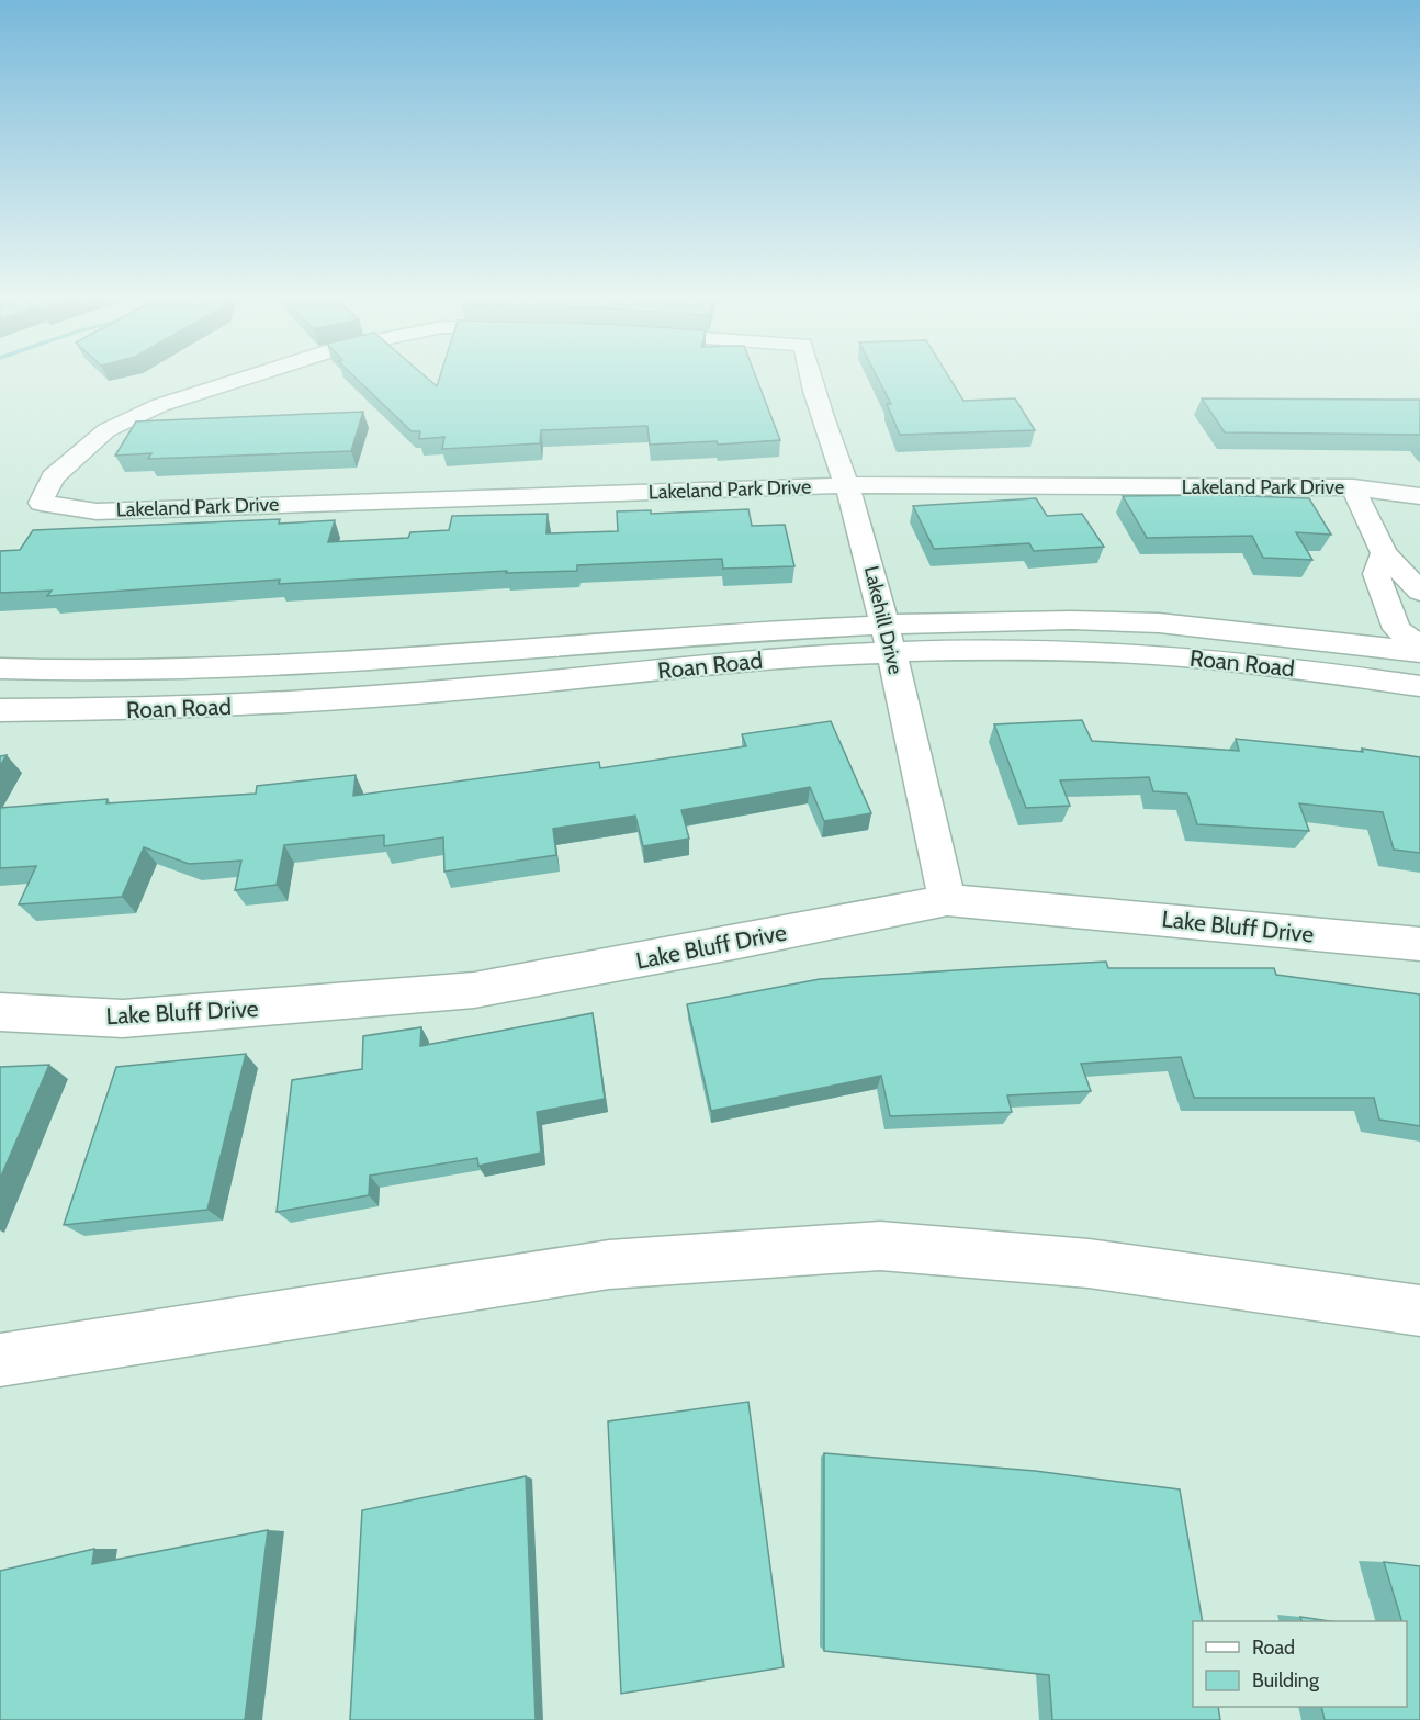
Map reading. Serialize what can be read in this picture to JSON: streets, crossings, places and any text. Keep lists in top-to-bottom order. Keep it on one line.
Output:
{"streets":{"street":["Lakeland Park Drive","Lakehill Drive","Roan Road","Lake Bluff Drive"]},"crossings":[["Lakeland Park Drive","Lakehill Drive"],["Lakehill Drive","Roan Road"],["Lakehill Drive","Lake Bluff Drive"]],"legend":["Road","Building"]}
